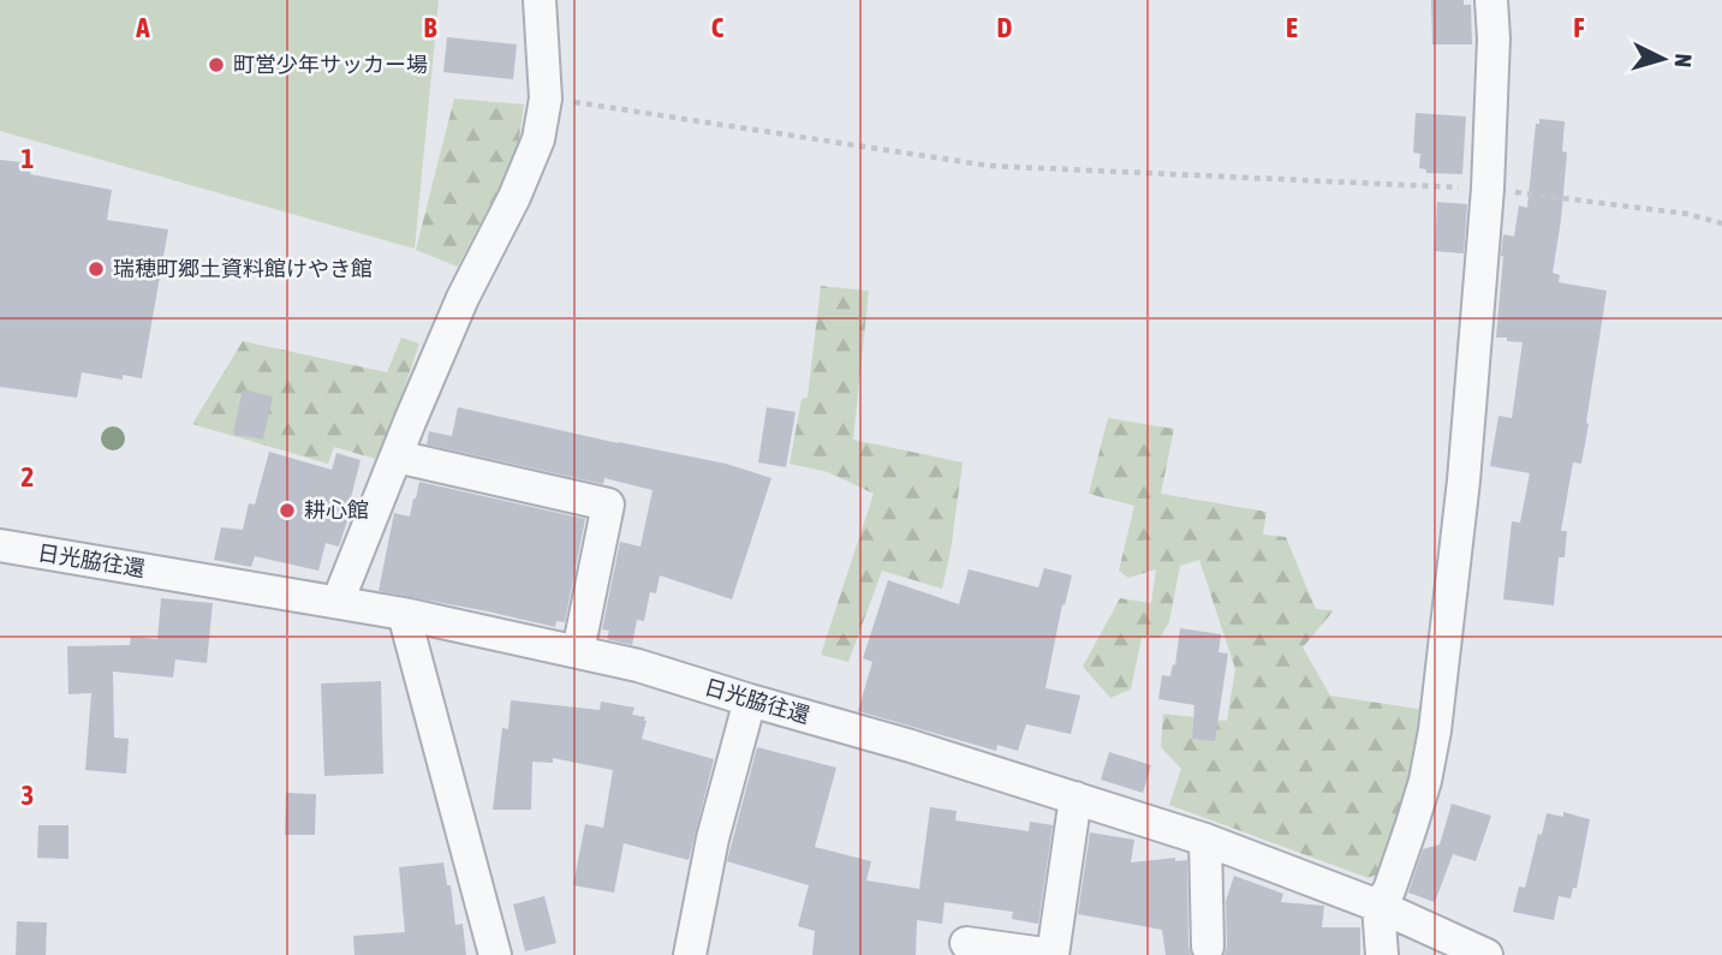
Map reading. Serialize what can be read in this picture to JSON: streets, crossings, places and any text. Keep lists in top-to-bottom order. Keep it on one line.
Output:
{"streets":{"street":["日光脇往還"]},"places":["町営少年サッカー場","瑞穂町郷土資料館けやき館","耕心館"],"north":"right","grid":{"columns":["A","B","C","D","E","F"],"rows":["1","2","3"]}}
